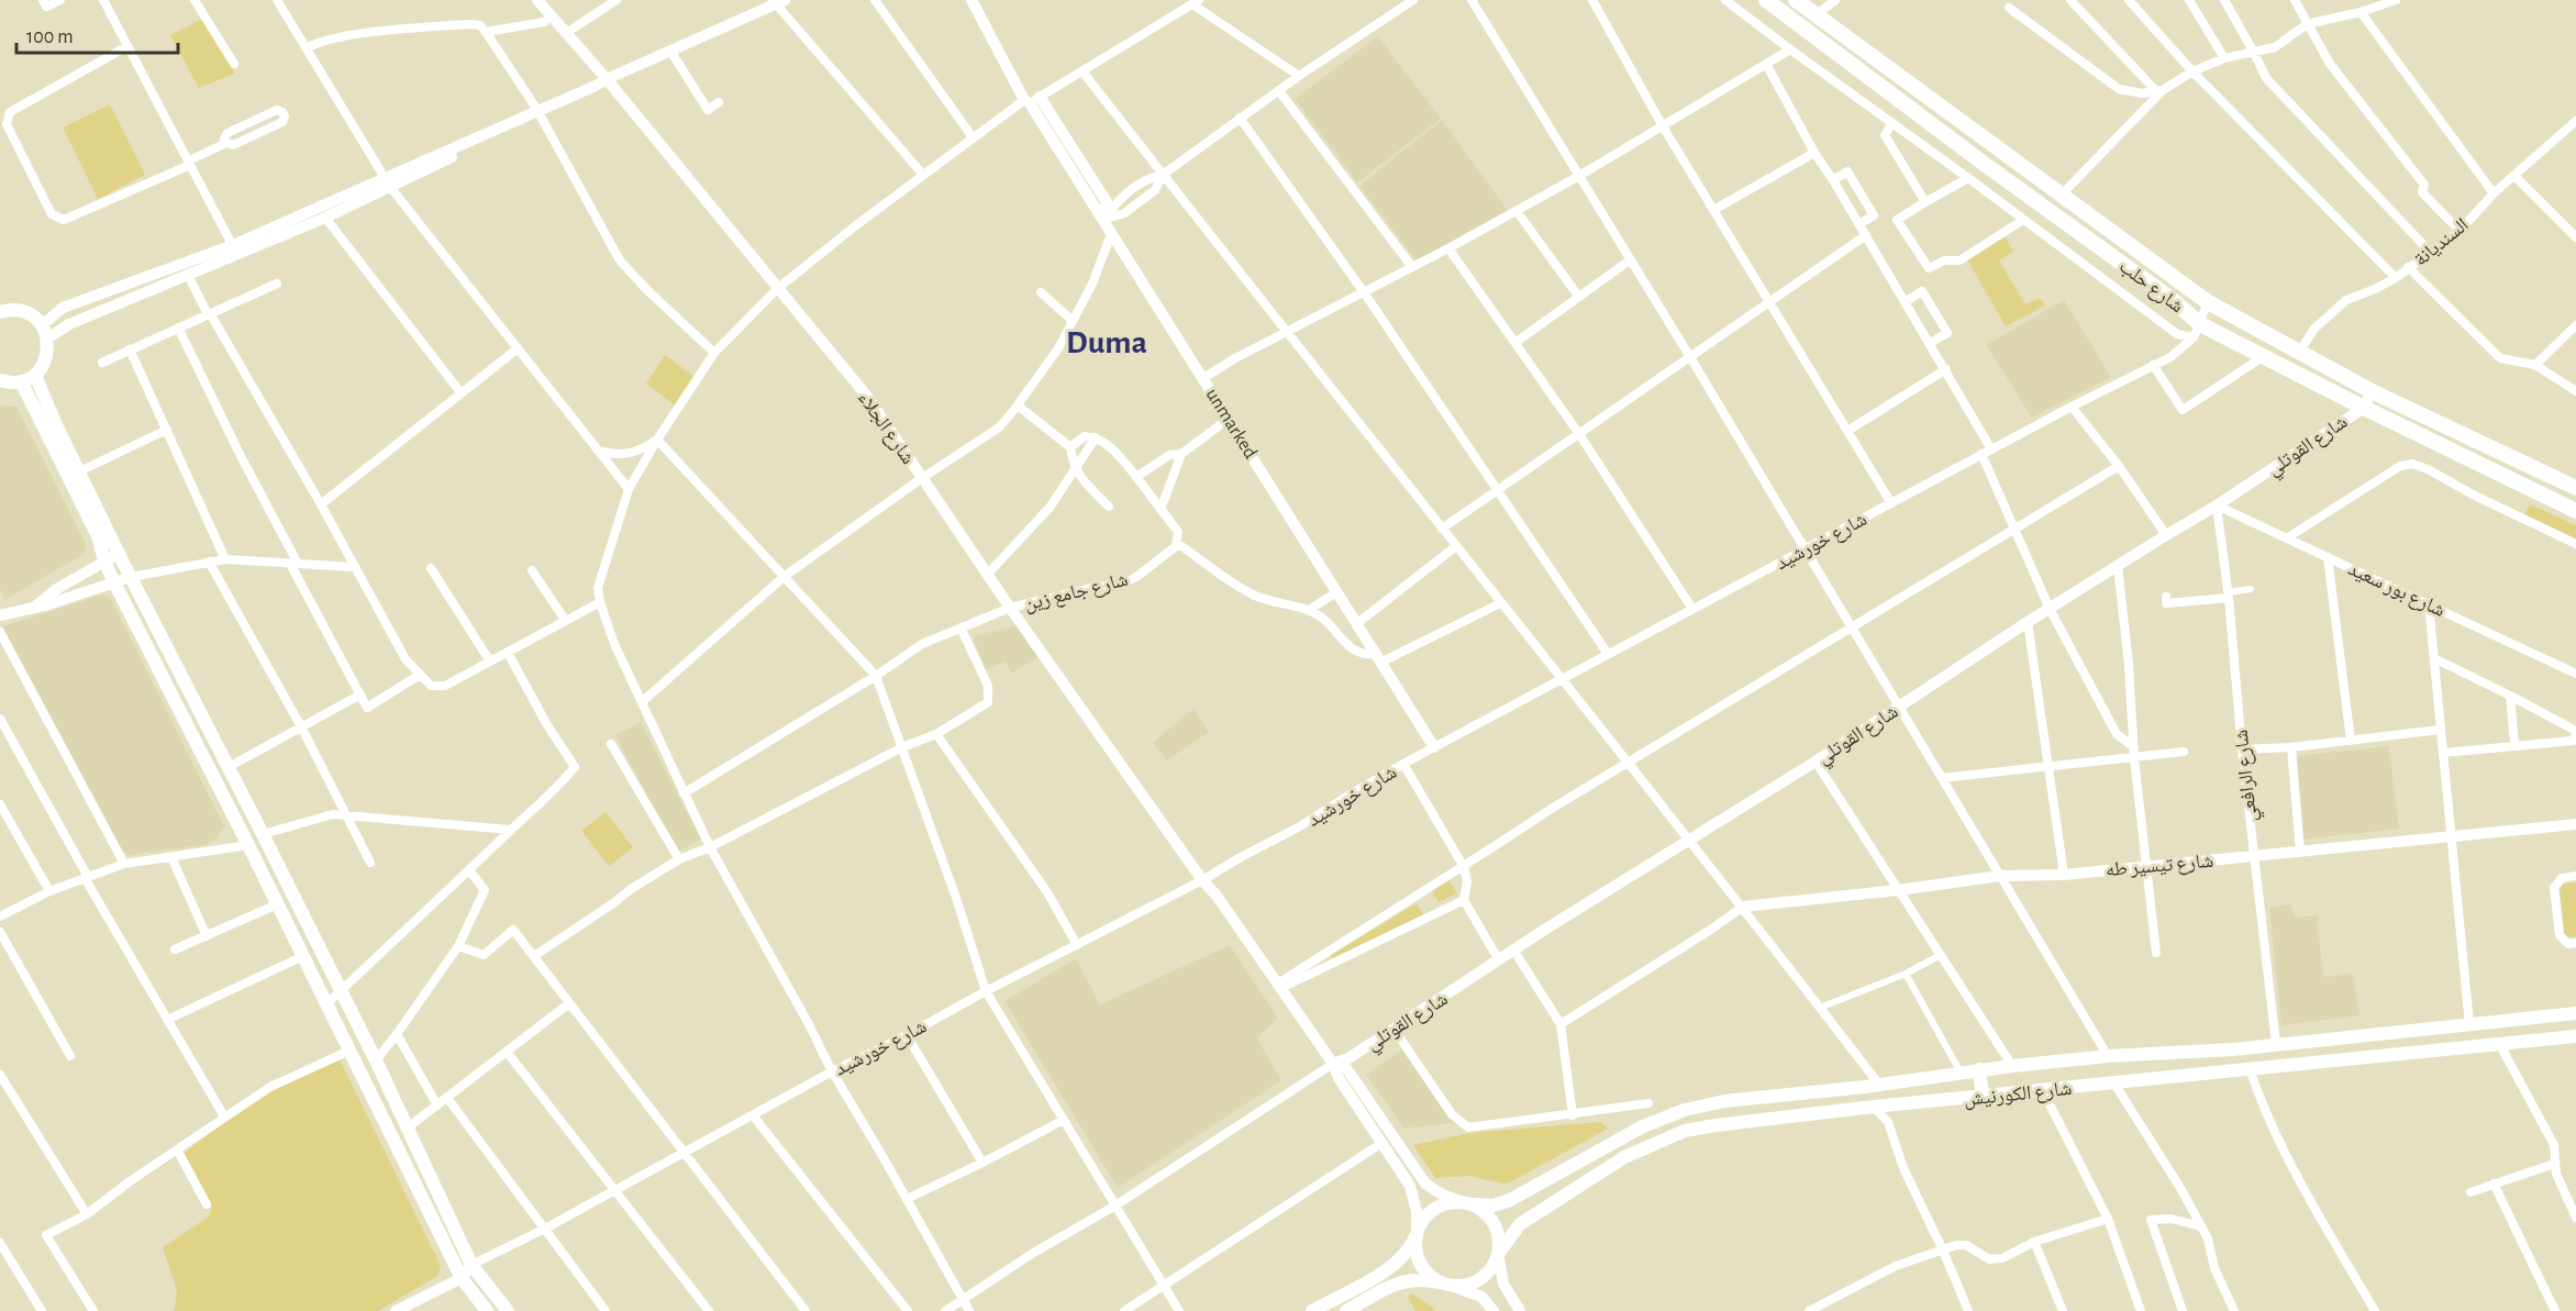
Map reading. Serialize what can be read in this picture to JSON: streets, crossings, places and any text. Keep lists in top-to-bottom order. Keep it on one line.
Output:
{"streets":{"main road":["شارع حلب","شارع الكورنيش"],"street":["السنديانة","unmarked","شارع الجلاء","شارع القوتلي","شارع خورشيد","شارع بور سعيد","شارع جامع زين","شارع الرافعي","شارع تيسير طه"]},"crossings":[["السنديانة","شارع حلب"],["شارع حلب","شارع القوتلي"],["شارع حلب","شارع خورشيد"],["unmarked","شارع خورشيد"],["شارع الجلاء","شارع القوتلي"],["شارع الجلاء","شارع خورشيد"],["شارع الجلاء","شارع جامع زين"],["شارع القوتلي","شارع بور سعيد"],["شارع القوتلي","شارع الرافعي"],["شارع بور سعيد","شارع الرافعي"],["شارع الرافعي","شارع تيسير طه"],["شارع الرافعي","شارع الكورنيش"]],"districts":["Duma"],"scale_bar":"100 m"}
